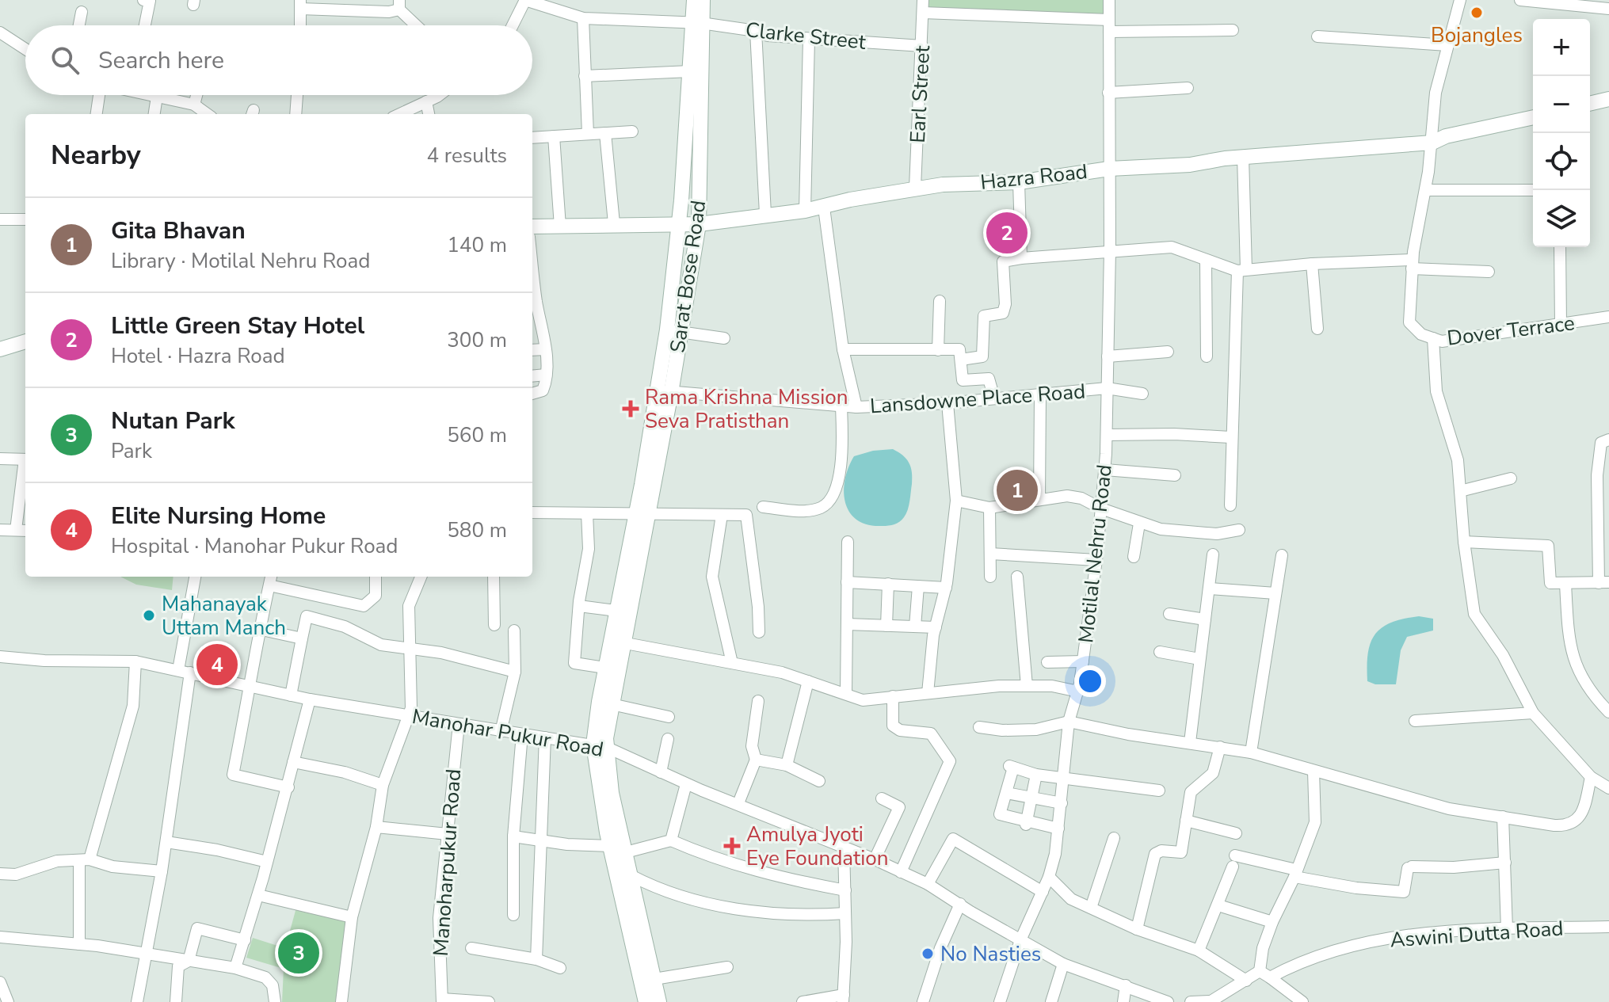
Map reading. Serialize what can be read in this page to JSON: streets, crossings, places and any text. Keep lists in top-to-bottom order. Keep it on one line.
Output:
{"streets":{"main road":["Hazra Road","Sarat Bose Road"],"street":["Clarke Street","Earl Street","Dover Terrace","Lansdowne Place Road","Motilal Nehru Road","Manohar Pukur Road","Manoharpukur Road","Aswini Dutta Road"]},"crossings":[["Clarke Street","Earl Street"],["Clarke Street","Sarat Bose Road"],["Earl Street","Hazra Road"],["Hazra Road","Sarat Bose Road"],["Hazra Road","Dover Terrace"],["Hazra Road","Motilal Nehru Road"],["Lansdowne Place Road","Motilal Nehru Road"],["Motilal Nehru Road","Manohar Pukur Road"],["Manohar Pukur Road","Manoharpukur Road"]],"places":{"other":["Bojangles","Mahanayak Uttam Manch","No Nasties"],"health":["Rama Krishna Mission Seva Pratisthan","Amulya Jyoti Eye Foundation"]},"page":{"map_buttons":["+","−"],"search":"Search here","heading":["Nearby","4 results"],"list":[{"mark":"1","name":"Gita Bhavan","note":"Library · Motilal Nehru Road","value":"140 m"},{"mark":"2","name":"Little Green Stay Hotel","note":"Hotel · Hazra Road","value":"300 m"},{"mark":"3","name":"Nutan Park","note":"Park","value":"560 m"},{"mark":"4","name":"Elite Nursing Home","note":"Hospital · Manohar Pukur Road","value":"580 m"}],"pins":["2","1","4","3"]}}
